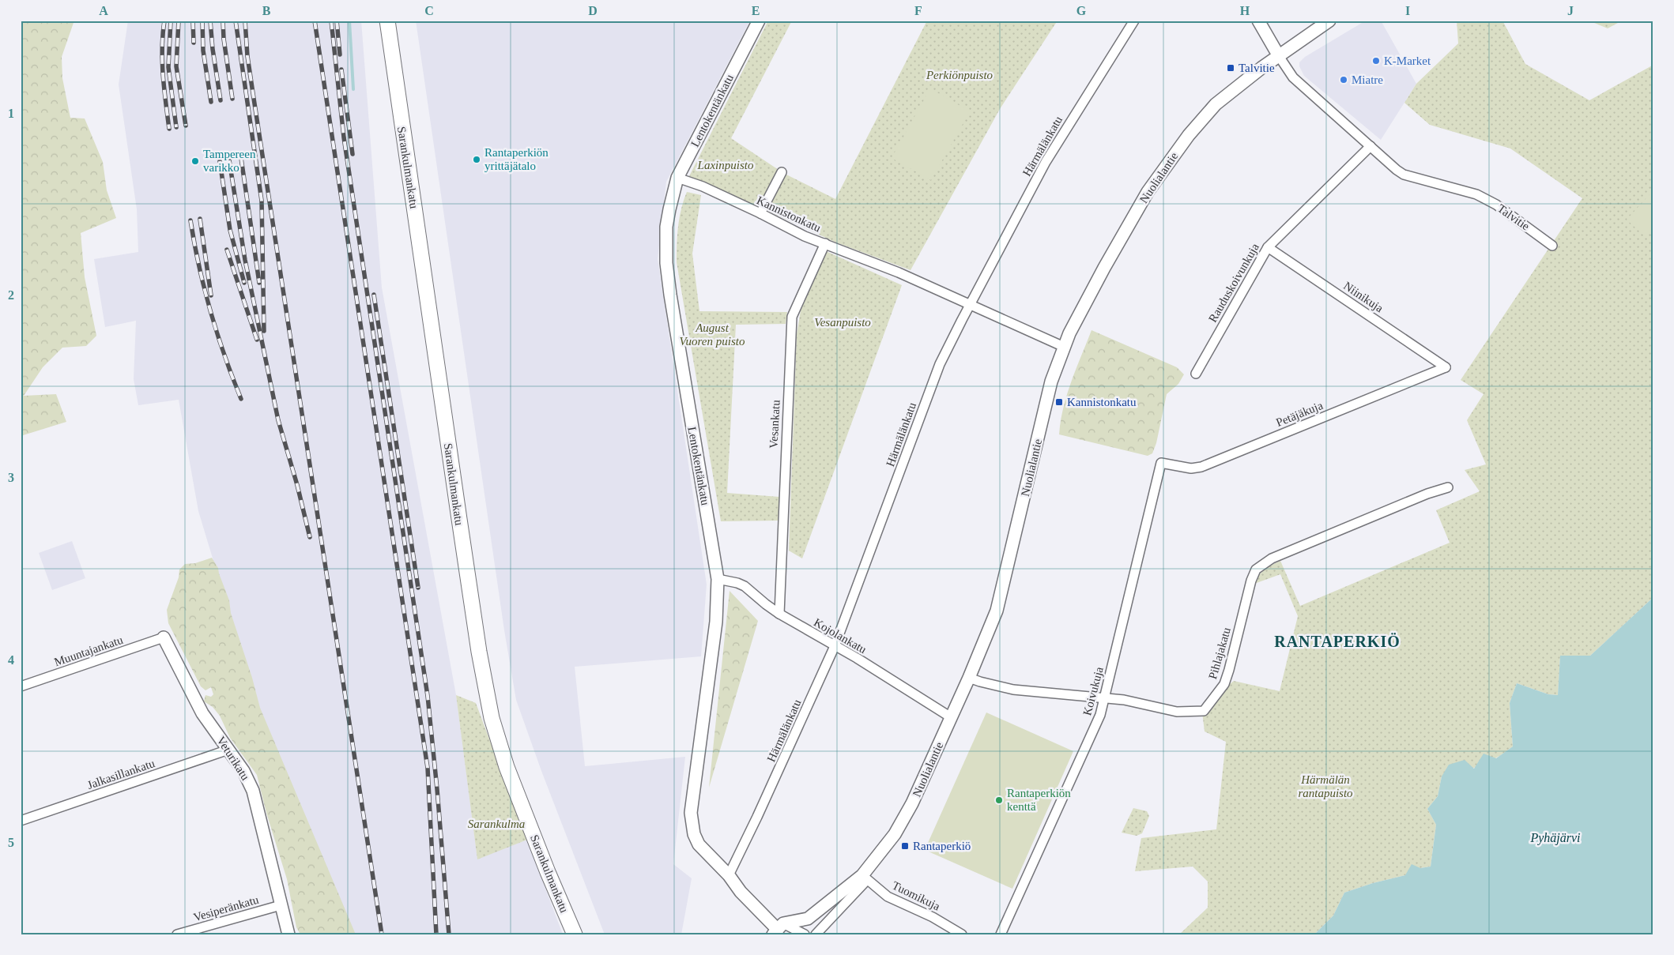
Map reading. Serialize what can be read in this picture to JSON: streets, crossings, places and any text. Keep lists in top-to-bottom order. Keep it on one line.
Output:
{"streets":{"main road":["Sarankulmankatu"],"street":["Lentokentänkatu","Härmälänkatu","Nuolialantie","Kannistonkatu","Talvitie","Rauduskoivunkuja","Niinikuja","Petäjäkuja","Vesankatu","Kojolankatu","Muuntajankatu","Pihlajakatu","Koivukuja","Veturikatu","Jalkasillankatu","Tuomikuja","Vesiperänkatu"]},"crossings":[["Lentokentänkatu","Härmälänkatu"],["Lentokentänkatu","Nuolialantie"],["Lentokentänkatu","Kannistonkatu"],["Lentokentänkatu","Kojolankatu"],["Härmälänkatu","Kannistonkatu"],["Härmälänkatu","Kojolankatu"],["Nuolialantie","Kannistonkatu"],["Nuolialantie","Talvitie"],["Nuolialantie","Kojolankatu"],["Nuolialantie","Pihlajakatu"],["Nuolialantie","Tuomikuja"],["Kannistonkatu","Vesankatu"],["Talvitie","Rauduskoivunkuja"],["Rauduskoivunkuja","Niinikuja"],["Niinikuja","Petäjäkuja"],["Petäjäkuja","Koivukuja"],["Vesankatu","Kojolankatu"],["Muuntajankatu","Veturikatu"],["Pihlajakatu","Koivukuja"],["Veturikatu","Jalkasillankatu"],["Veturikatu","Vesiperänkatu"]],"districts":["RANTAPERKIÖ"],"water":["Pyhäjärvi"],"parks":["Perkiönpuisto","Laxinpuisto","Vesanpuisto","August Vuoren puisto","Härmälän rantapuisto","Sarankulma"],"places":{"other":["K-Market","Miatre","Rantaperkiön yrittäjätalo","Tampereen varikko","Rantaperkiön kenttä"],"transit":["Talvitie","Kannistonkatu","Rantaperkiö"]},"grid":{"columns":["A","B","C","D","E","F","G","H","I","J"],"rows":["1","2","3","4","5"]}}
